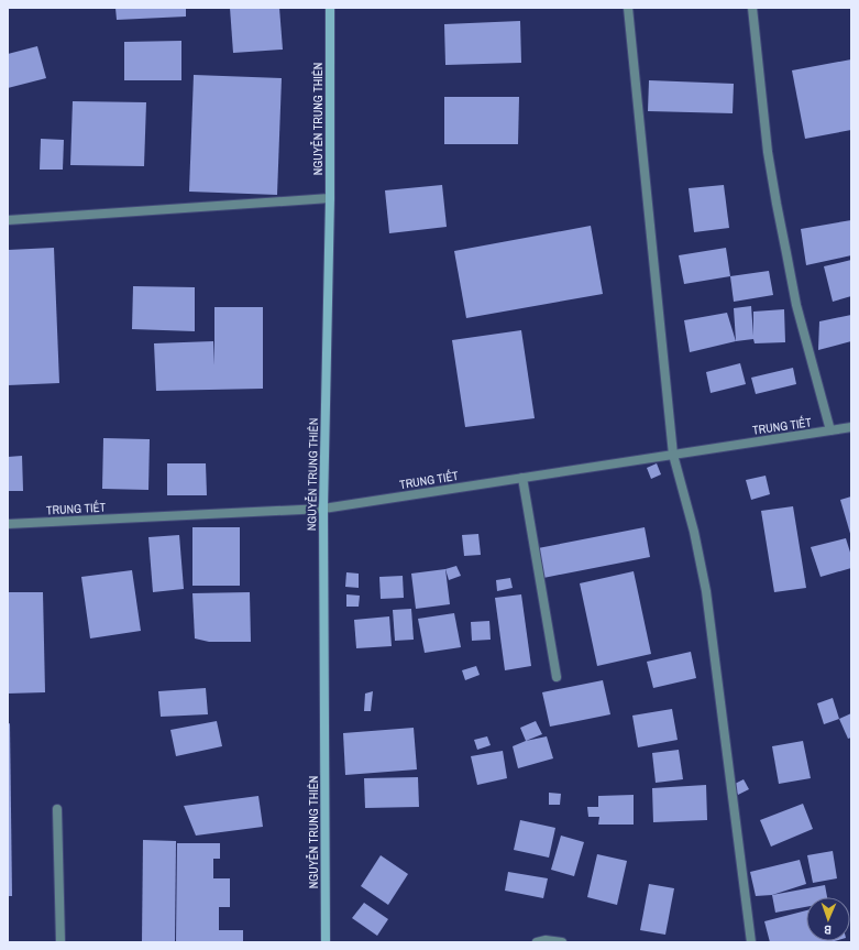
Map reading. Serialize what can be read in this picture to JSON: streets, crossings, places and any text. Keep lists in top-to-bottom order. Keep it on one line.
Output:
{"streets":{"street":["NGUYỄN TRUNG THIÊN","TRUNG TIẾT"]},"crossings":[["NGUYỄN TRUNG THIÊN","TRUNG TIẾT"]],"north":"bottom"}
